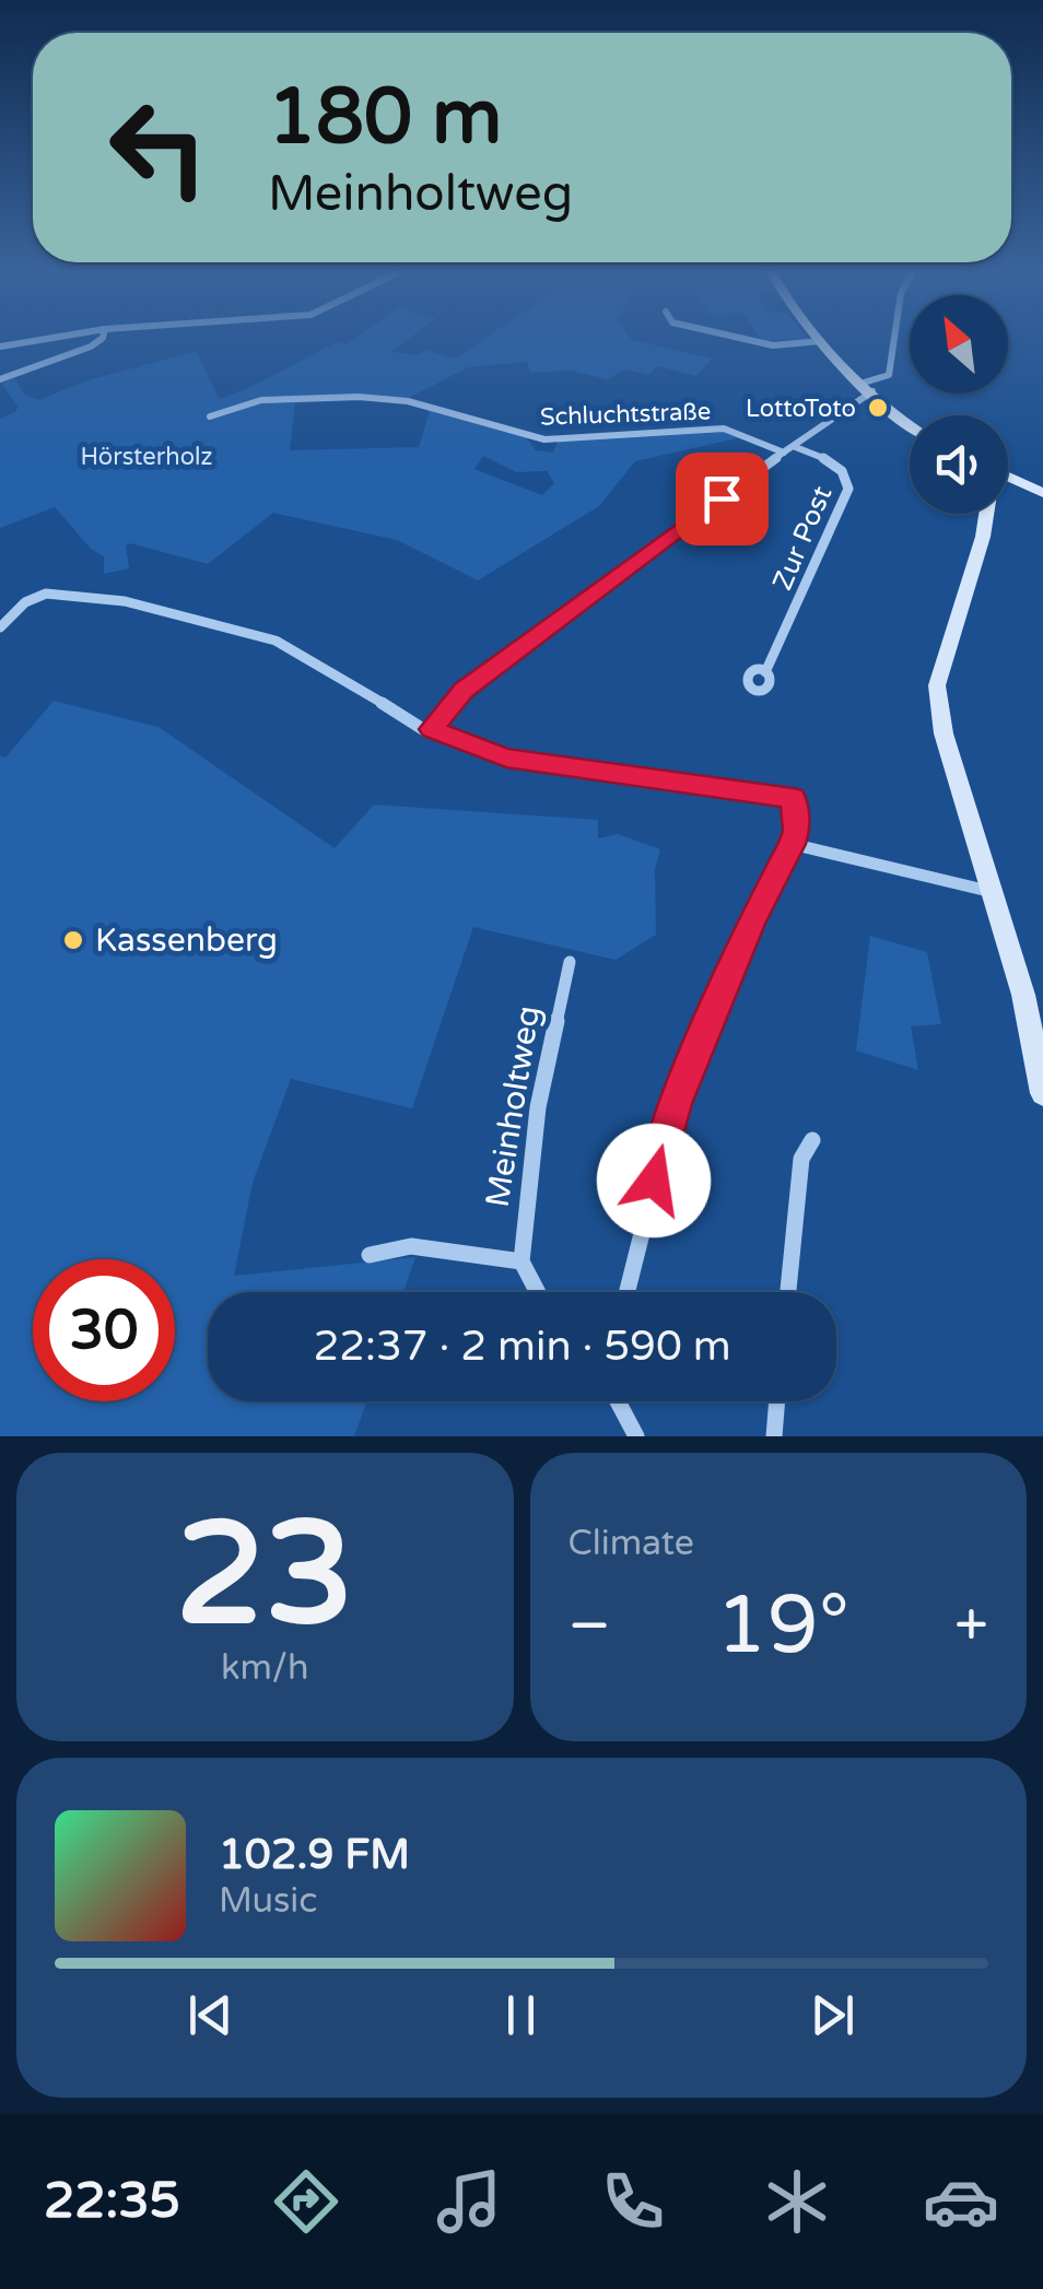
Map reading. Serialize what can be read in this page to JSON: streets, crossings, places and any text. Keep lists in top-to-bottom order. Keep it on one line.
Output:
{"streets":{"street":["Schluchtstraße","Zur Post","Meinholtweg"]},"crossings":[["Schluchtstraße","Zur Post"]],"parks":["Hörsterholz"],"places":["LottoToto","Kassenberg"],"north":"top left","page":{"turn":["180 m","Meinholtweg"],"limit":"30","trip":"22:37 · 2 min · 590 m","tile":[["23","km/h"],"Climate"],"heat":["−","19°","+"],"song":["102.9 FM","Music"],"tabs":"22:35"}}
